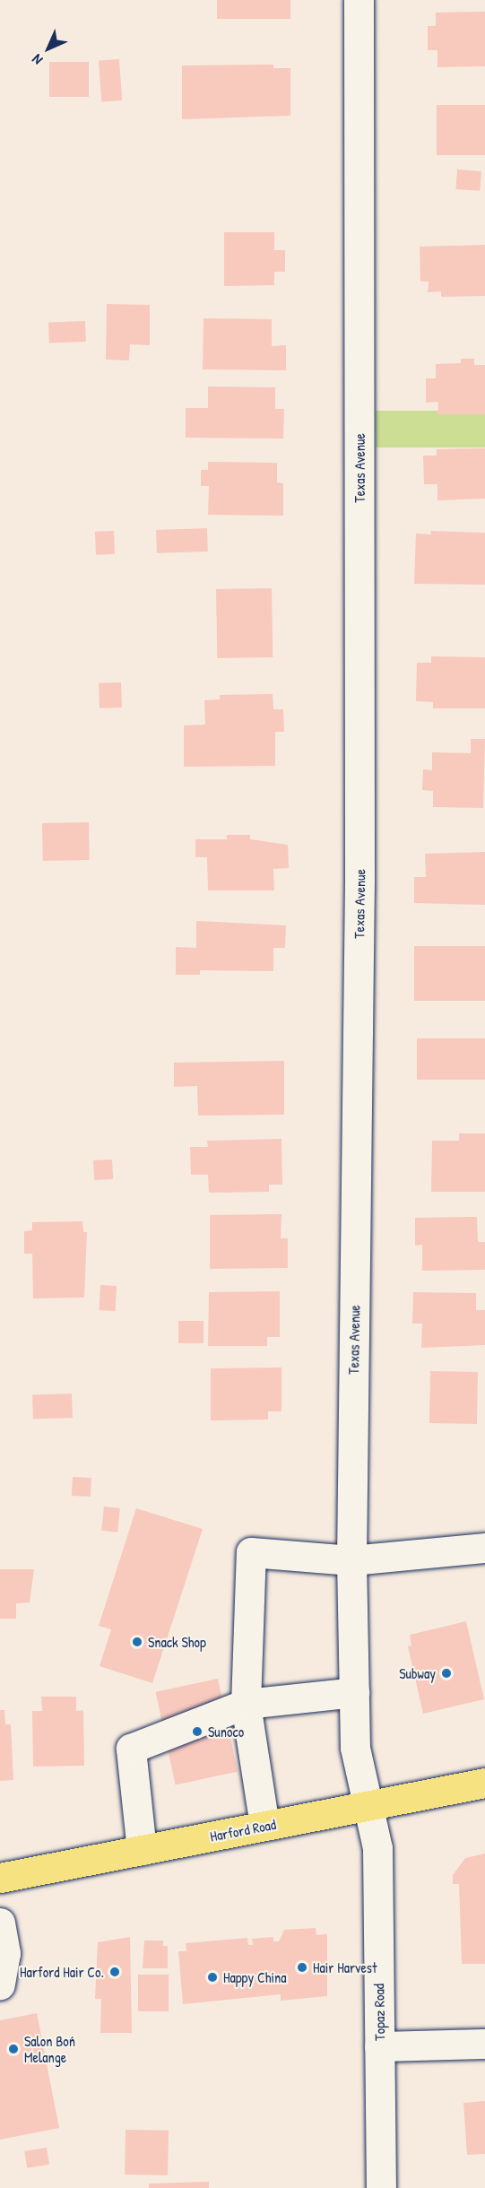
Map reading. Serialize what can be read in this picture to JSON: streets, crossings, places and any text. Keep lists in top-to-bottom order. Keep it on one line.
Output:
{"streets":{"main road":["Harford Road"],"street":["Texas Avenue","Topaz Road"]},"crossings":[["Texas Avenue","Harford Road"],["Texas Avenue","Topaz Road"],["Harford Road","Topaz Road"]],"places":["Snack Shop","Subway","Sunoco","Hair Harvest","Harford Hair Co.","Happy China","Salon Boń Melange"],"north":"bottom left"}
